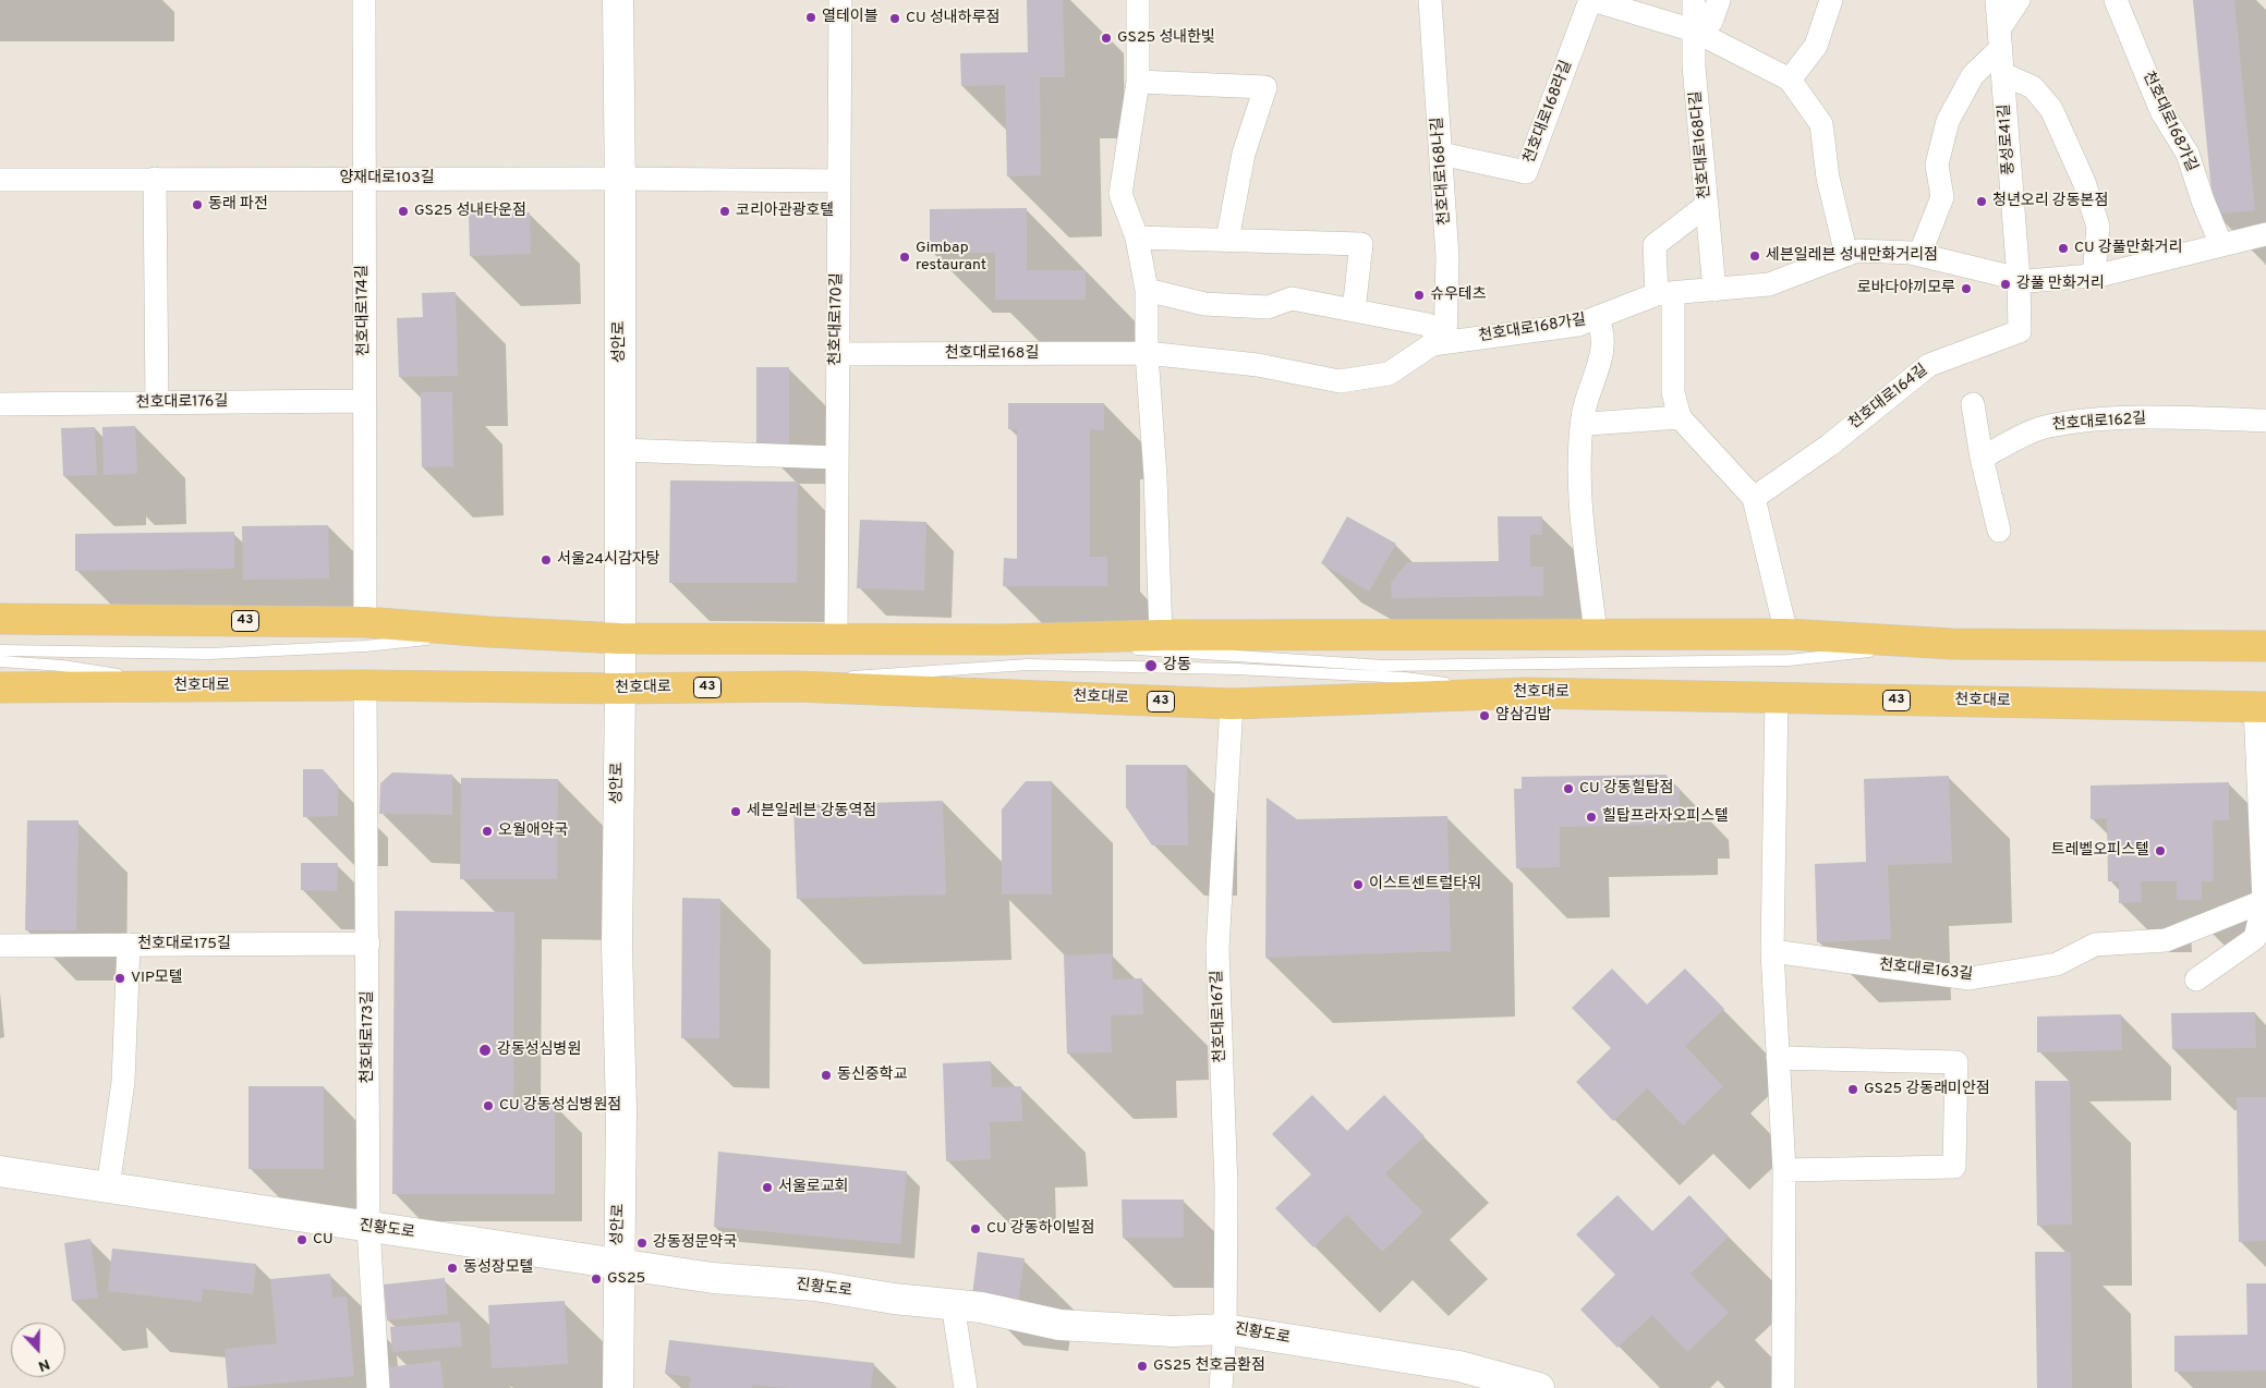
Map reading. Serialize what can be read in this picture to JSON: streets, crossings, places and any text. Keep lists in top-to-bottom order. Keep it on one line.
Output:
{"streets":{"main road":["43","천호대로"],"street":["천호대로168라길","천호대로168가길","풍성로41길","천호대로168다길","천호대로168나길","양재대로103길","천호대로174길","천호대로170길","성안로","천호대로168길","천호대로164길","천호대로176길","천호대로162길","천호대로175길","천호대로163길","천호대로167길","천호대로173길","진황도로"]},"crossings":[["천호대로168라길","천호대로168가길"],["천호대로168라길","천호대로168다길"],["천호대로168라길","천호대로168나길"],["천호대로168가길","풍성로41길"],["천호대로168가길","천호대로168다길"],["천호대로168가길","천호대로168나길"],["천호대로168가길","천호대로168길"],["천호대로168가길","천호대로164길"],["풍성로41길","천호대로164길"],["양재대로103길","천호대로174길"],["양재대로103길","성안로"],["천호대로174길","천호대로176길"],["천호대로174길","43"],["천호대로170길","천호대로168길"],["천호대로170길","43"],["성안로","43"],["성안로","천호대로"],["성안로","진황도로"],["천호대로","천호대로167길"],["천호대로","천호대로173길"],["천호대로175길","천호대로173길"],["천호대로167길","진황도로"],["천호대로173길","진황도로"]],"places":["열테이블","CU 성내하루점","GS25 성내한빛","청년오리 강동본점","동래 파전","GS25 성내타운점","코리아관광호텔","CU 강풀만화거리","세븐일레븐 성내만화거리점","Gimbap restaurant","강풀 만화거리","로바다야끼모루","슈우테츠","서울24시감자탕","강동","얌삼김밥","CU 강동힐탑점","세븐일레븐 강동역점","힐탑프라자오피스텔","오월애약국","트레벨오피스텔","이스트센트럴타워","VIP모텔","강동성심병원","동신중학교","GS25 강동래미안점","CU 강동성심병원점","서울로교회","CU 강동하이빌점","CU","강동정문약국","동성장모텔","GS25","GS25 천호금환점"],"north":"bottom"}
